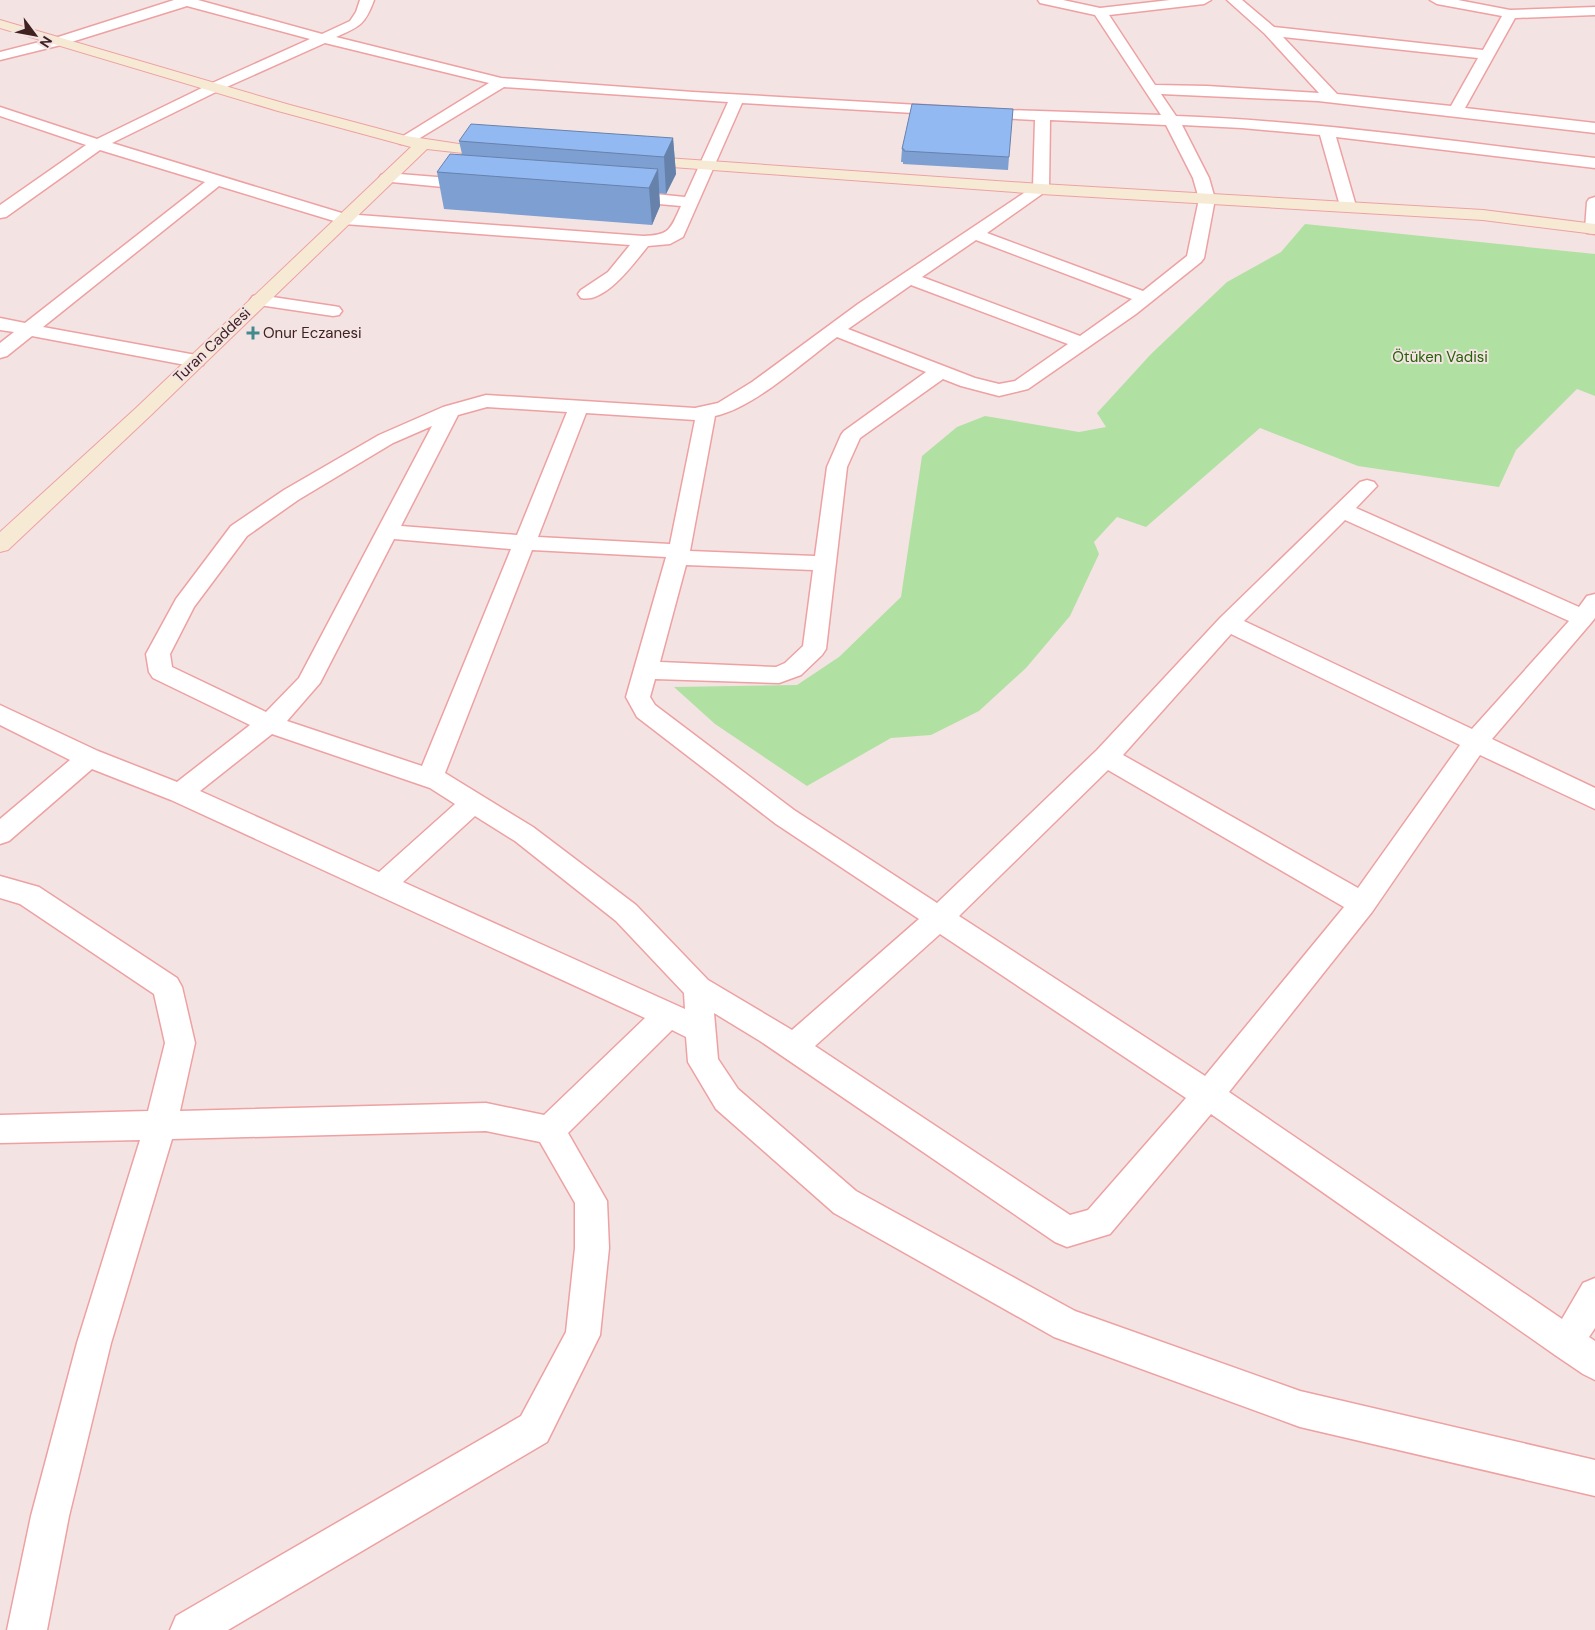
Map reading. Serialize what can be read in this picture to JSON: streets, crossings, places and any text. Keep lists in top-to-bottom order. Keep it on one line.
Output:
{"streets":{"street":["Turan Caddesi"]},"parks":["Ötüken Vadisi"],"places":{"health":["Onur Eczanesi"]},"north":"bottom right"}
